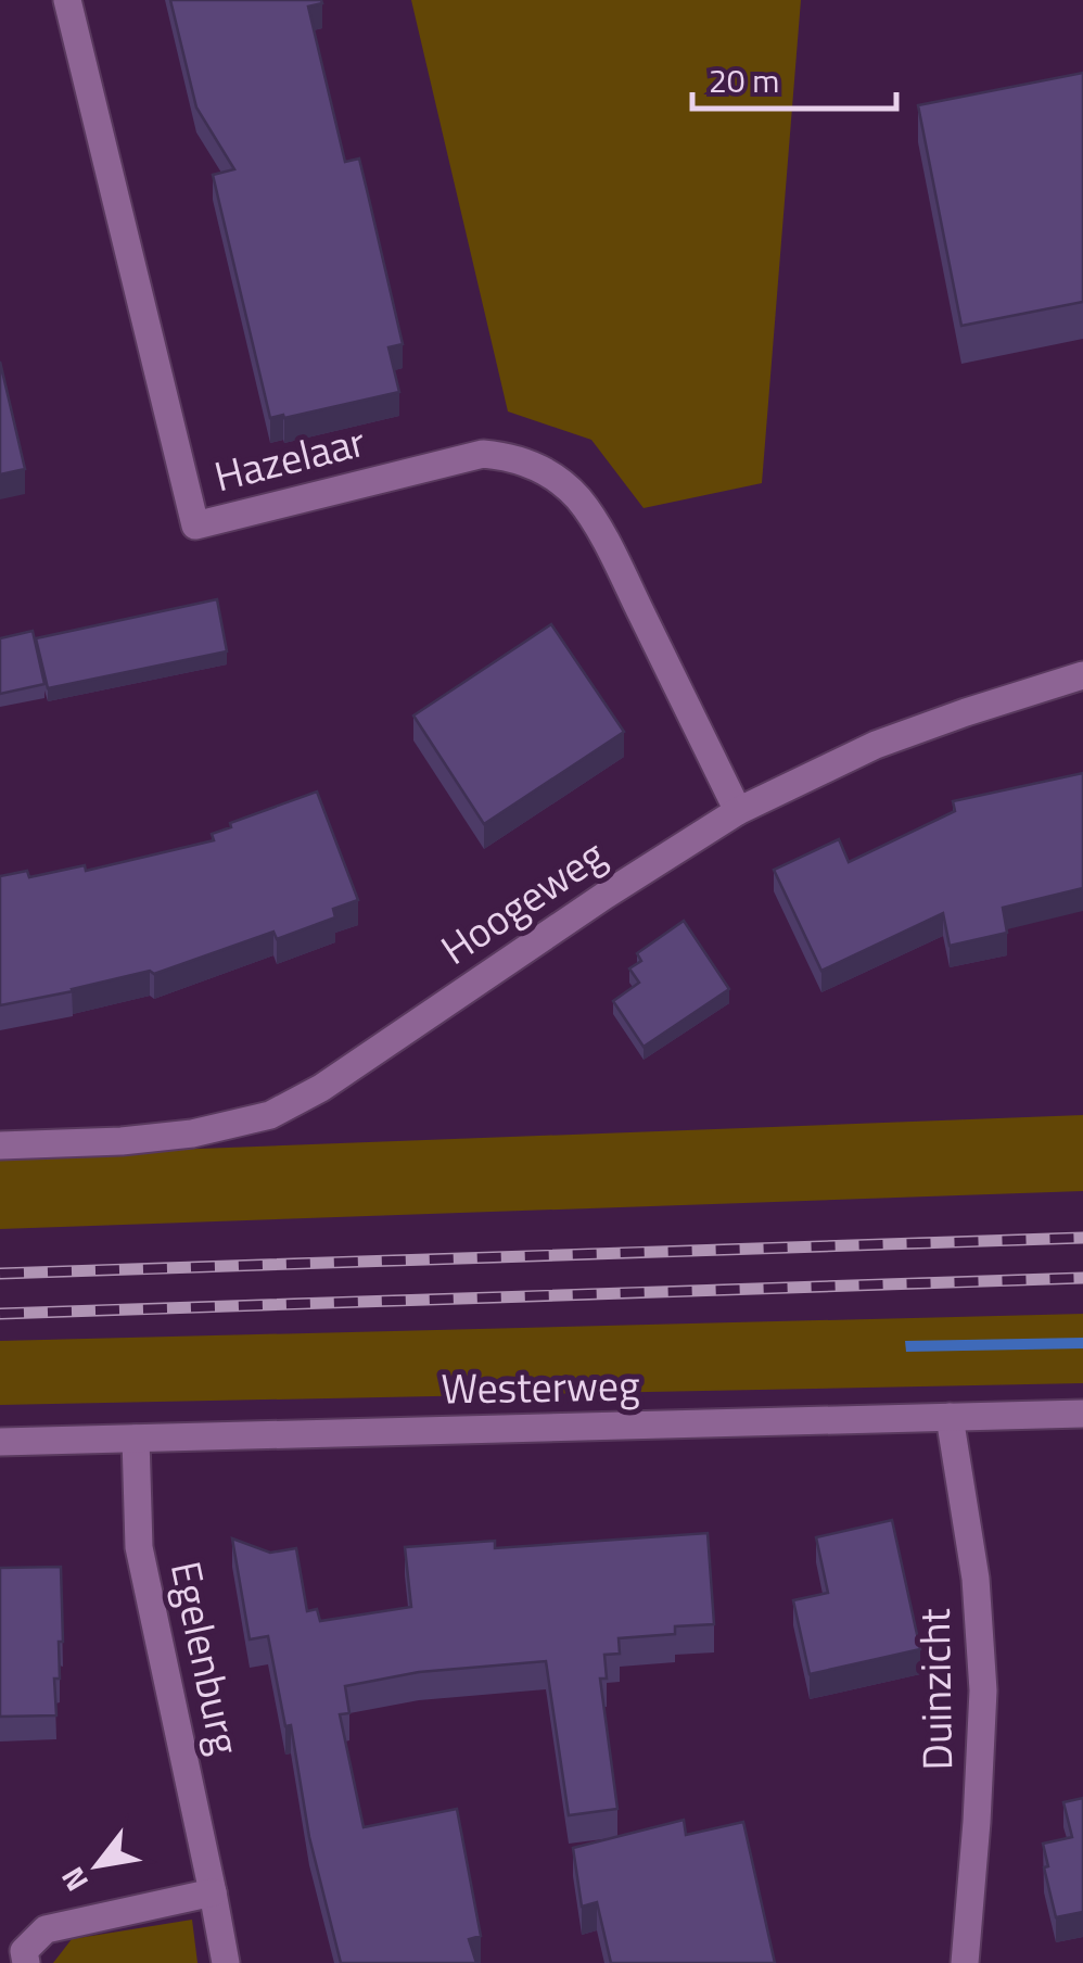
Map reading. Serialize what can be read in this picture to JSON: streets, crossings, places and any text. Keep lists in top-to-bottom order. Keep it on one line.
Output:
{"streets":{"street":["Hazelaar","Hoogeweg","Westerweg","Egelenburg","Duinzicht"]},"crossings":[["Hazelaar","Hoogeweg"],["Westerweg","Egelenburg"],["Westerweg","Duinzicht"]],"scale_bar":"20 m","north":"bottom left"}
